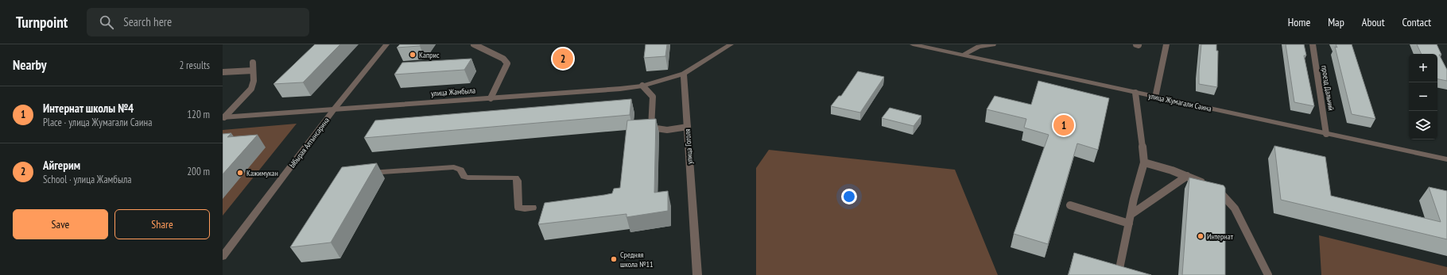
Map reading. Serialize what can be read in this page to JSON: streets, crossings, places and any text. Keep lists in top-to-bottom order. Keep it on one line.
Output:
{"streets":{"street":["улица Жамбыла","улица Жумагали Саина","Ыбырая Алтынсарина","улица Гоголя"],"lane":["проезд Дальний"]},"crossings":[["проезд Дальний","улица Жумагали Саина"],["улица Жамбыла","Ыбырая Алтынсарина"],["улица Жамбыла","улица Гоголя"]],"places":["Каприс","Кажимукан","Интернат","Средняя школа №11"],"page":{"header":"Turnpoint","search":"Search here","nav":["Home","Map","About","Contact"],"heading":["Nearby","2 results"],"pins":["2","1"],"map_buttons":["+","−"],"list":[{"mark":"1","name":"Интернат школы №4","note":"Place · улица Жумагали Саина","value":"120 m"},{"mark":"2","name":"Айгерим","note":"School · улица Жамбыла","value":"200 m"}],"buttons":["Save","Share"]}}
